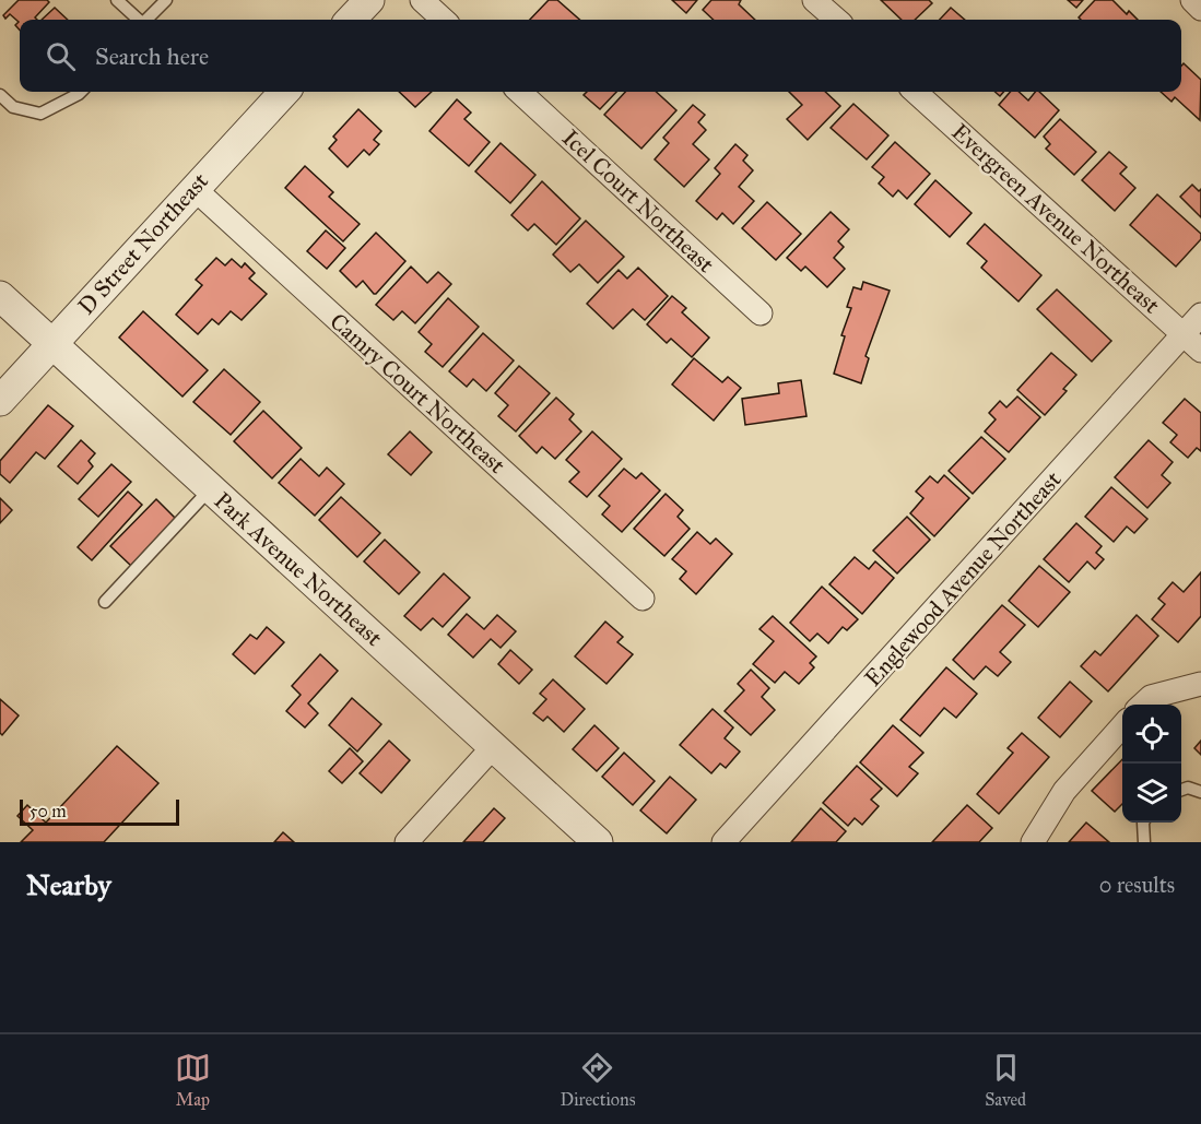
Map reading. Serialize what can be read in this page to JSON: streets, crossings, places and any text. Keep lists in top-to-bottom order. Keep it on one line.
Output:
{"streets":{"street":["Icel Court Northeast","Evergreen Avenue Northeast","D Street Northeast","Camry Court Northeast","Park Avenue Northeast","Englewood Avenue Northeast"]},"crossings":[["Evergreen Avenue Northeast","Englewood Avenue Northeast"],["D Street Northeast","Camry Court Northeast"],["D Street Northeast","Park Avenue Northeast"]],"scale_bar":"50 m","page":{"search":"Search here","scale":"50 m","heading":["Nearby","0 results"],"nav":["Map","Directions","Saved"]}}
